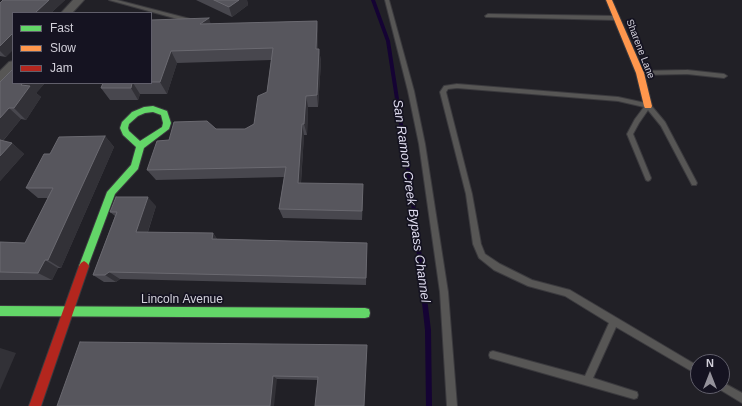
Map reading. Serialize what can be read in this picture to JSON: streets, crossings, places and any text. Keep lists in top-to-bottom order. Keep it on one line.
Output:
{"streets":{"street":["Sharene Lane","Lincoln Avenue"]},"water":["San Ramon Creek Bypass Channel"],"legend":["Fast","Slow","Jam"],"north":"top"}
